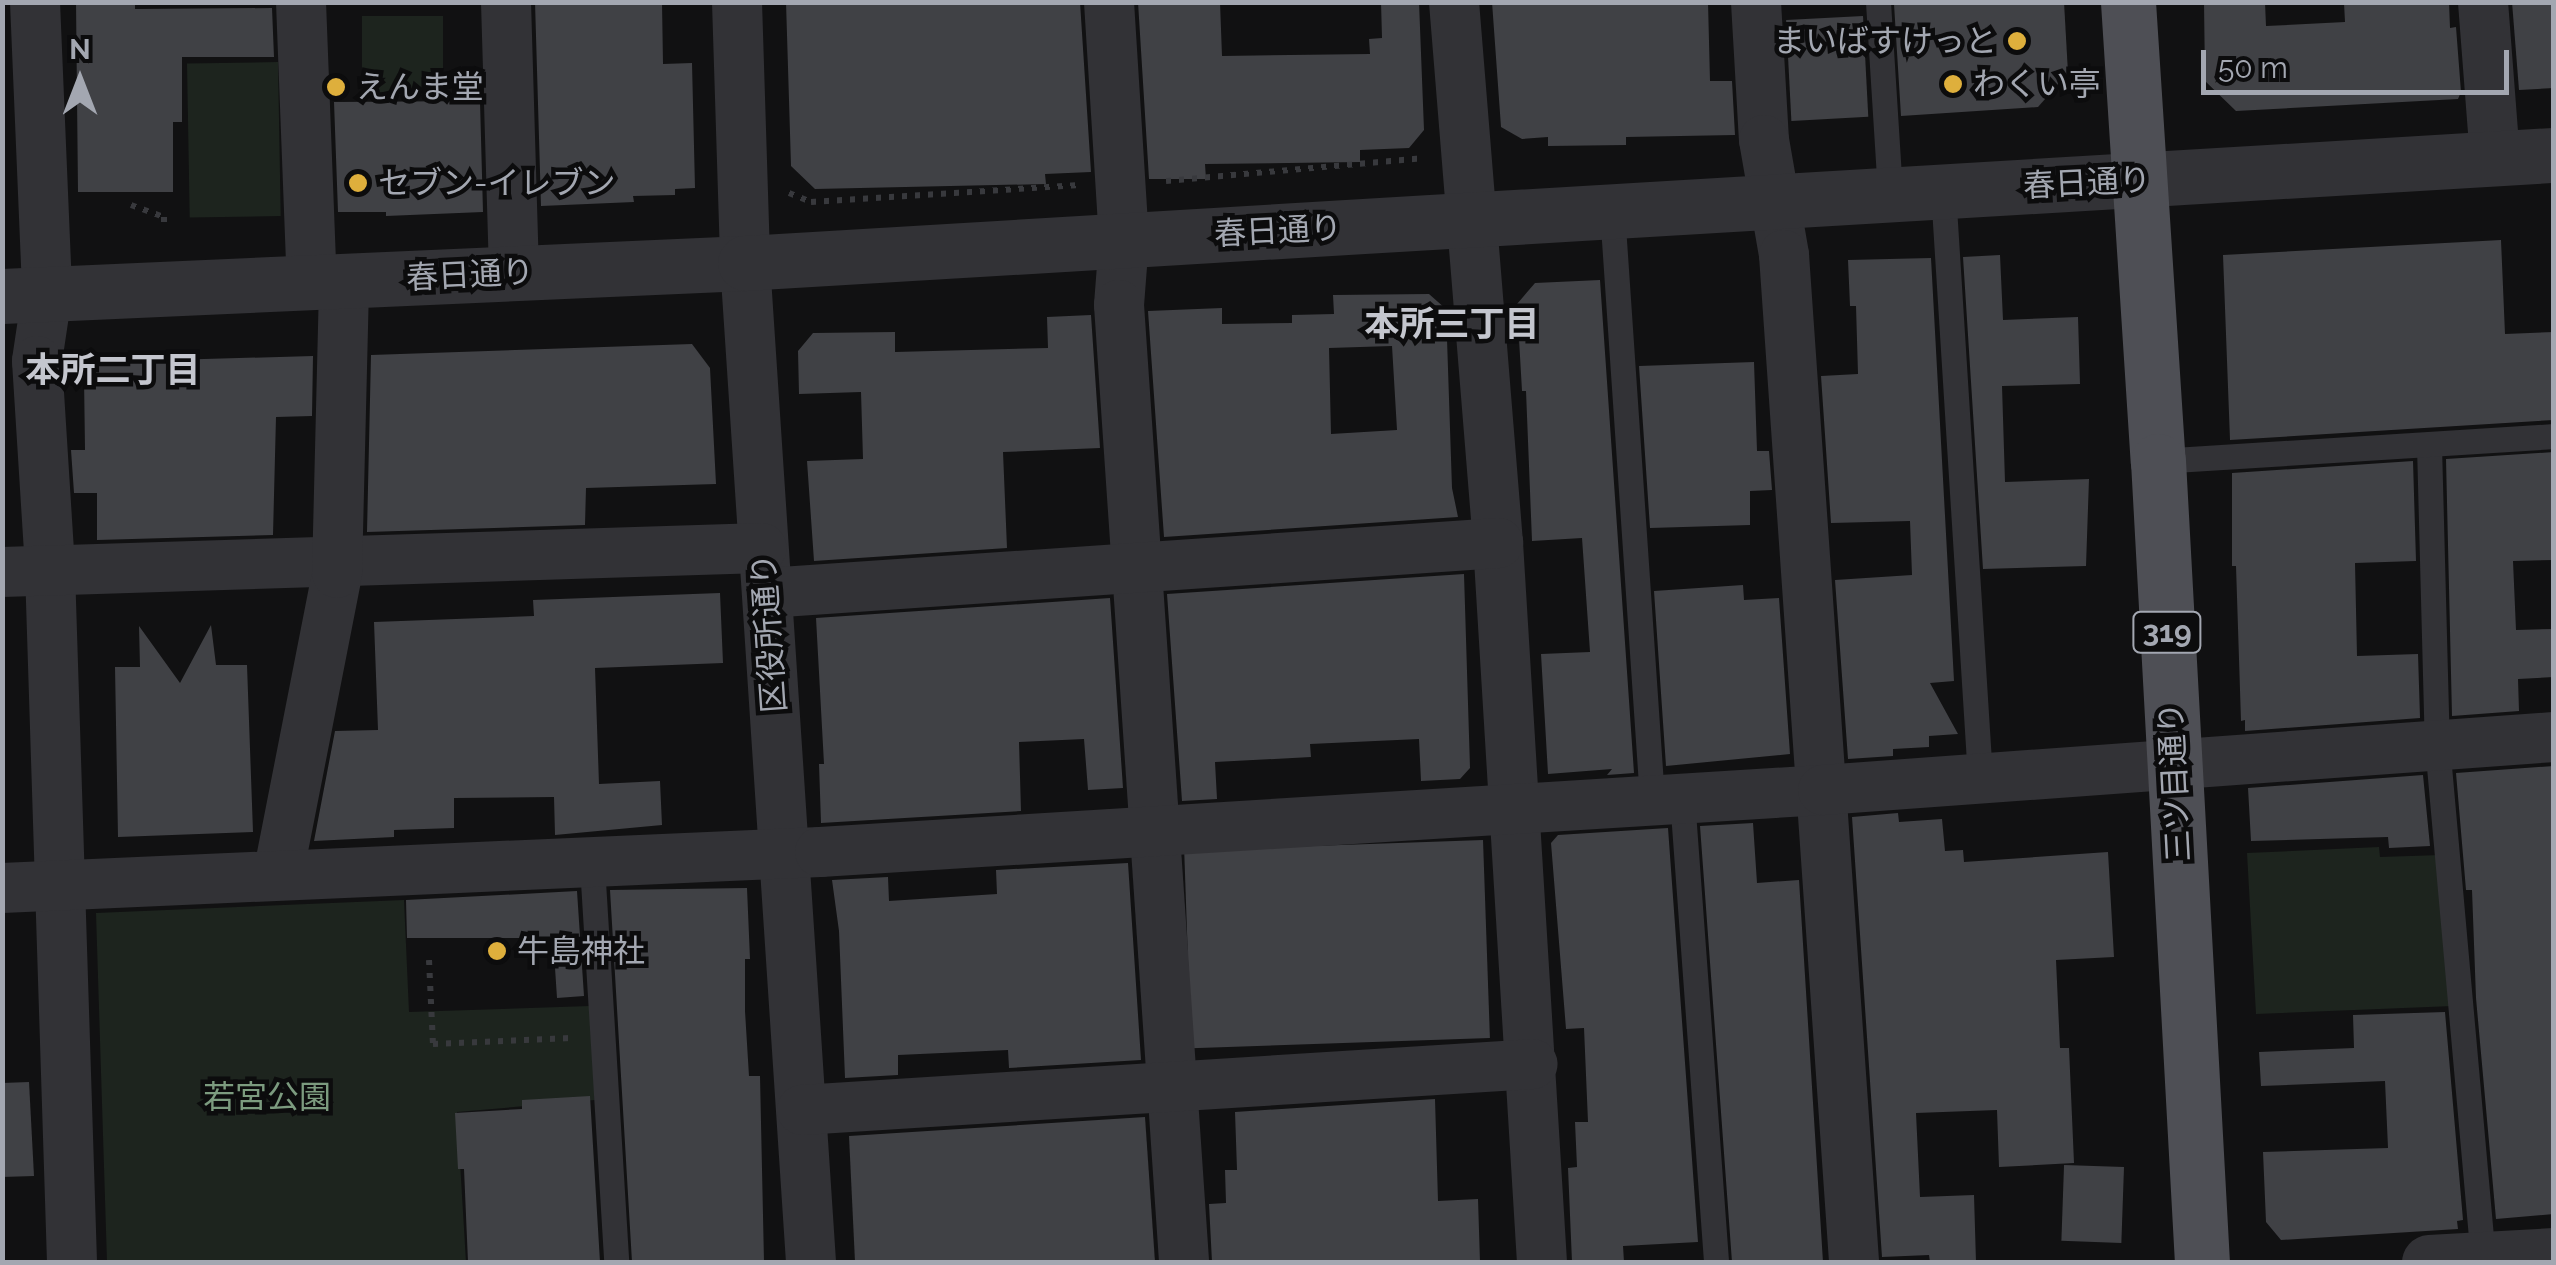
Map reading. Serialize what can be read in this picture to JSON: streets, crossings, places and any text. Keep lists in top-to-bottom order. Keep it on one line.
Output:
{"streets":{"main road":["319","三ツ目通り"],"street":["春日通り","区役所通り"]},"crossings":[["春日通り","区役所通り"],["春日通り","三ツ目通り"]],"districts":["本所三丁目","本所二丁目"],"parks":["若宮公園"],"places":["まいばすけっと","わくい亭","えんま堂","セブン-イレブン","牛島神社"],"scale_bar":"50 m","north":"top"}
